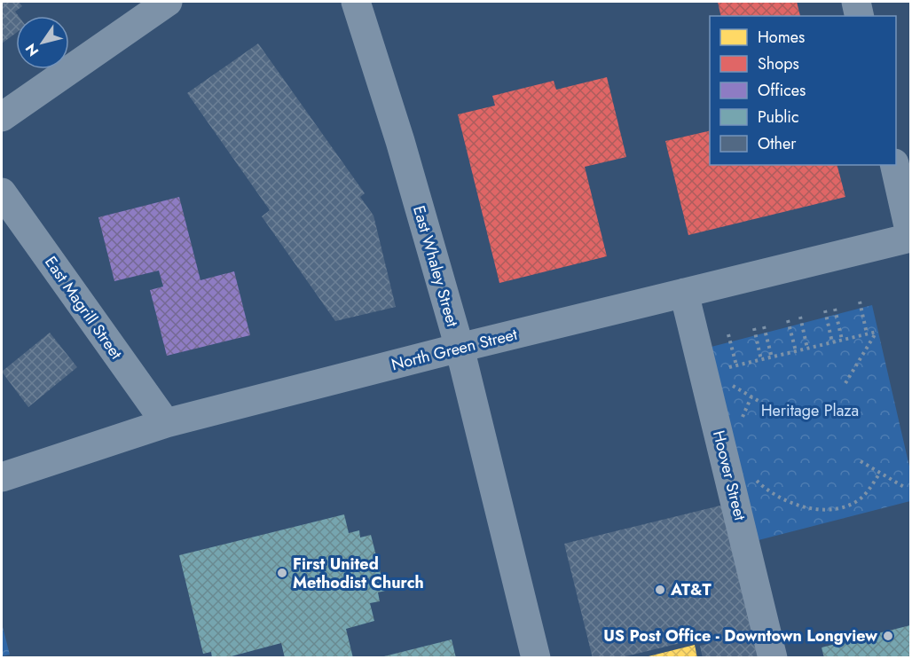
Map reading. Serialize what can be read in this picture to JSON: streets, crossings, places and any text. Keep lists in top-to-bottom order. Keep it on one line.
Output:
{"streets":{"street":["East Whaley Street","East Magrill Street","North Green Street","Hoover Street"]},"crossings":[["East Whaley Street","North Green Street"],["East Magrill Street","North Green Street"],["North Green Street","Hoover Street"]],"parks":["Heritage Plaza"],"places":["First United Methodist Church","AT&T","US Post Office - Downtown Longview"],"legend":["Homes","Shops","Offices","Public","Other"],"north":"bottom left"}
